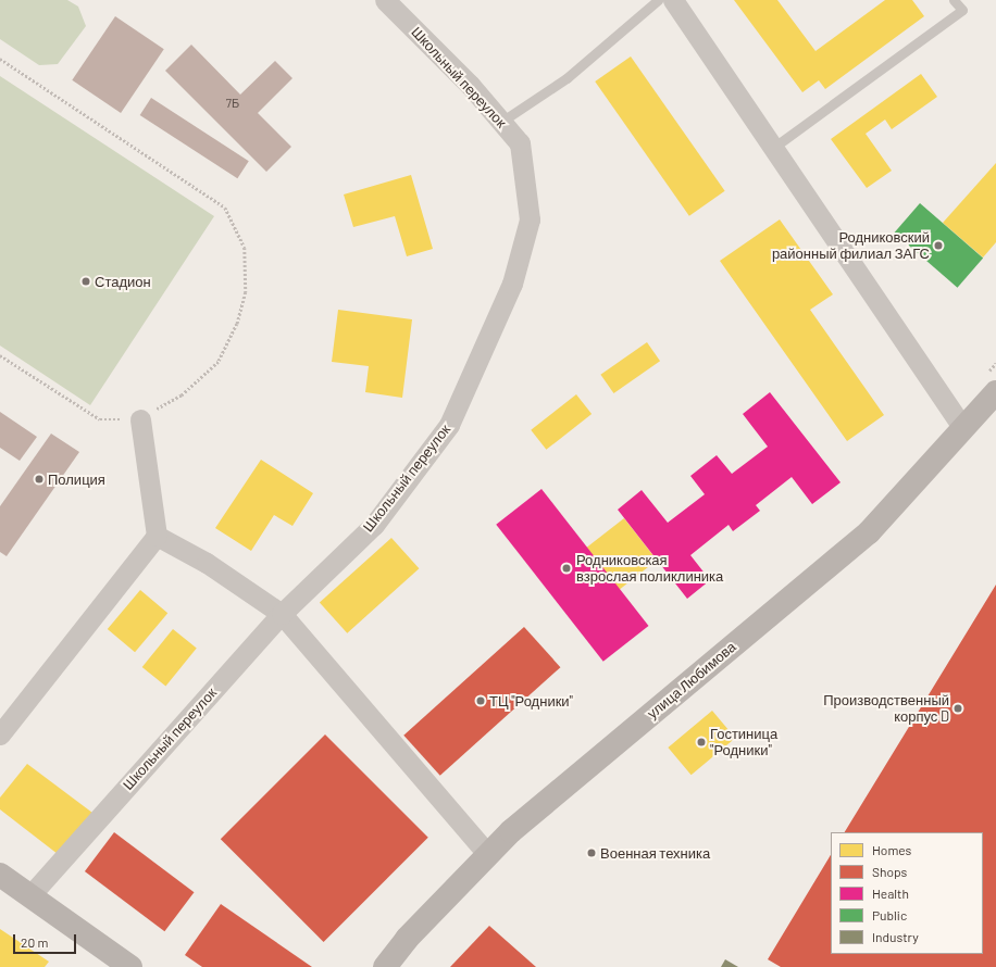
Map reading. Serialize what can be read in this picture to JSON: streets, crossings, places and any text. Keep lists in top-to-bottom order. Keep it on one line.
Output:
{"streets":{"main road":["улица Любимова"],"street":["Школьный переулок"]},"places":["Родниковский районный филиал ЗАГС","Стадион","Полиция","Родниковская взрослая поликлиника","ТЦ \"Родники\"","Производственный корпус D","Гостиница \"Родники\"","Военная техника"],"house_numbers":["7Б"],"legend":["Homes","Shops","Health","Public","Industry"],"scale_bar":"20 m"}
